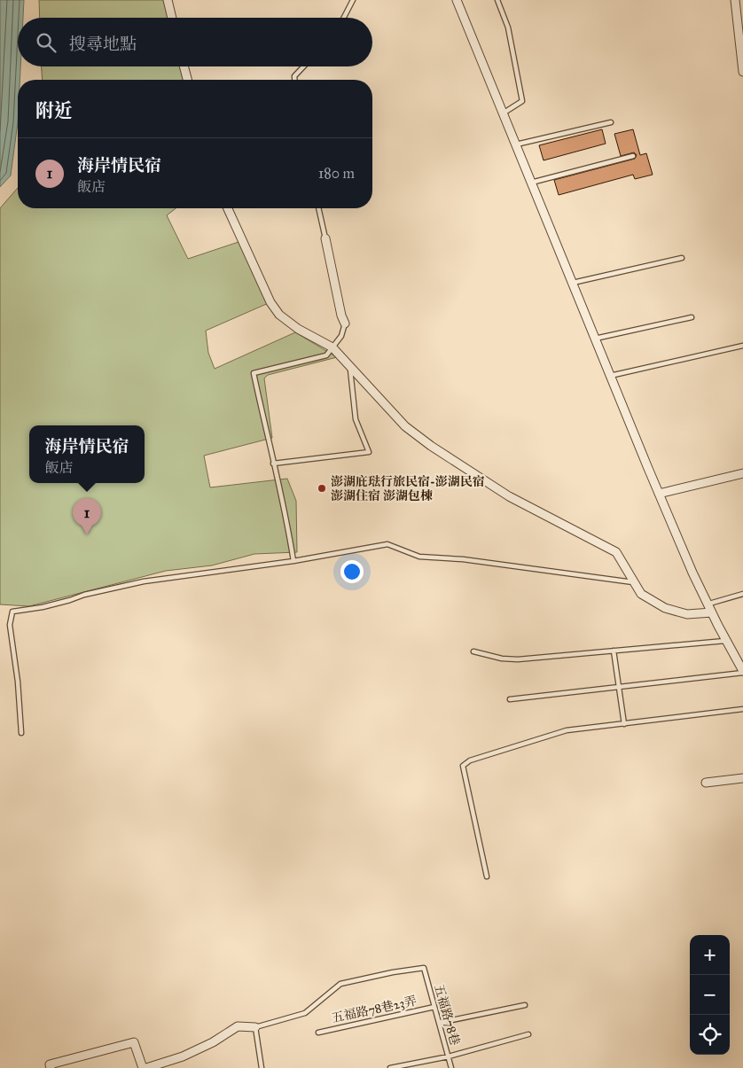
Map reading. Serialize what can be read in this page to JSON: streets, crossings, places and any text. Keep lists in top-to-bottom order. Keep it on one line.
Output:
{"streets":{"lane":["五福路78巷23弄","五福路78巷"]},"crossings":[["五福路78巷23弄","五福路78巷"]],"places":["澎湖庇琺行旅民宿-澎湖民宿 澎湖住宿 澎湖包棟"],"page":{"search":"搜尋地點","heading":"附近","list":[{"mark":"1","name":"海岸情民宿","note":"飯店","value":"180 m"}],"popup":["海岸情民宿","飯店"],"pins":"1","map_buttons":["+","−"]}}
